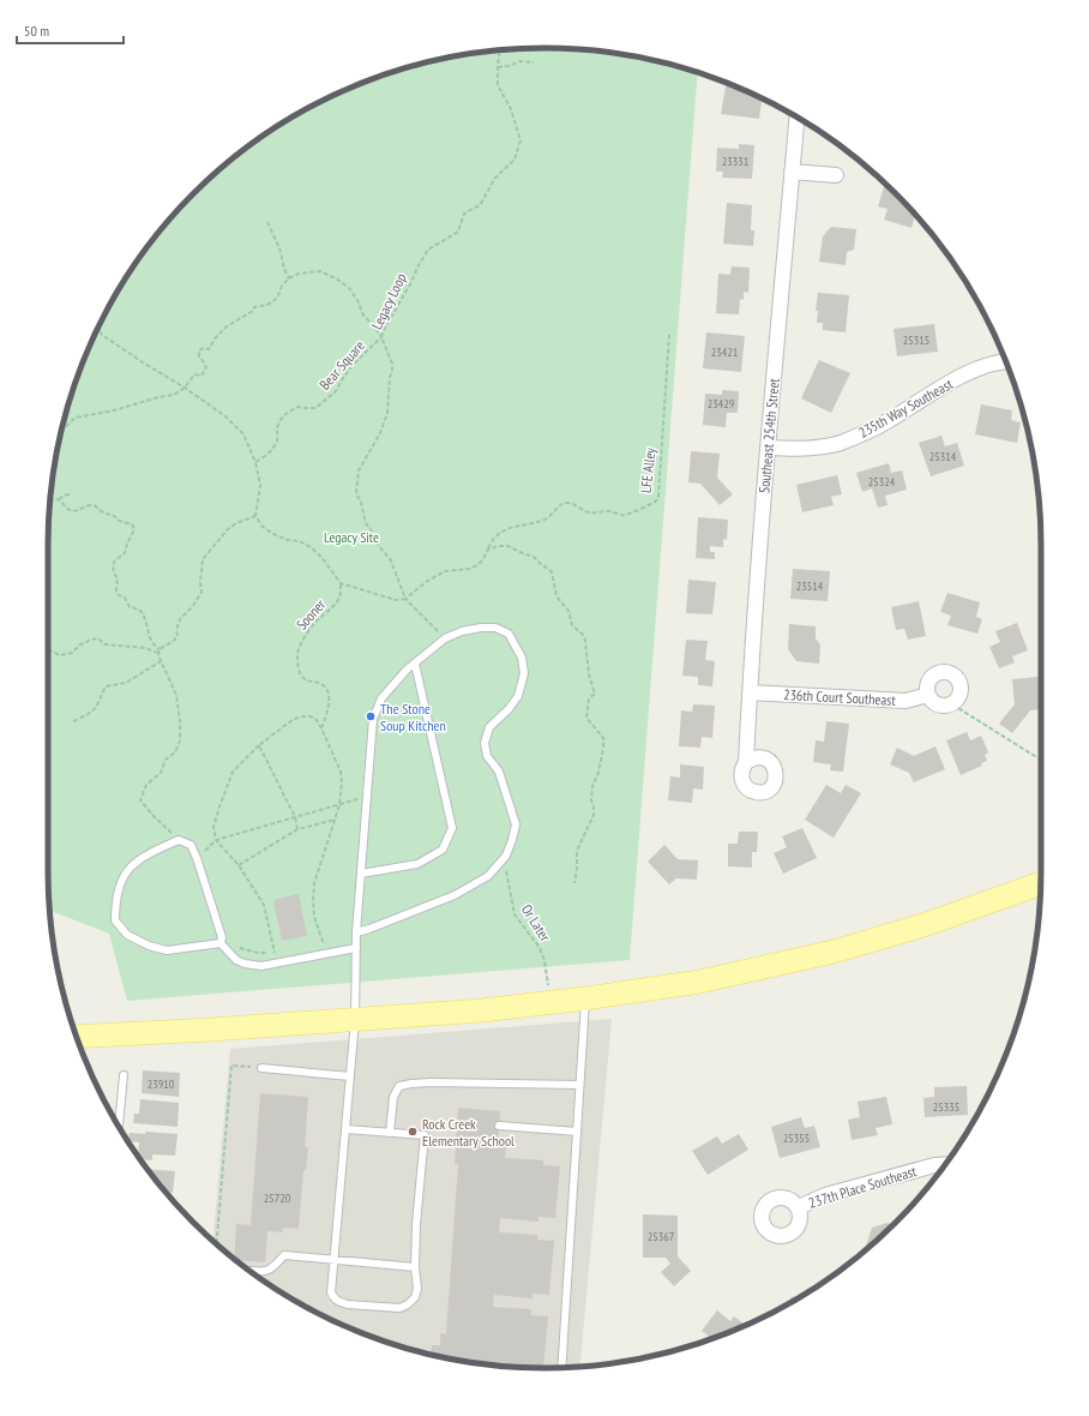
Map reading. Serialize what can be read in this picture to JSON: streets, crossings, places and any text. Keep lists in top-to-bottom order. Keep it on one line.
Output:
{"streets":{"street":["235th Way Southeast","Southeast 254th Street","236th Court Southeast","237th Place Southeast"],"path":["Legacy Loop","Bear Square","LFE Alley","Sooner","Or Later"]},"crossings":[["Legacy Loop","Bear Square"],["235th Way Southeast","Southeast 254th Street"],["Southeast 254th Street","236th Court Southeast"]],"parks":["Legacy Site"],"places":["The Stone Soup Kitchen","Rock Creek Elementary School"],"house_numbers":["23331","25315","23421","23429","25314","25324","23514","23910","25335","25355","25720","25367"],"scale_bar":"50 m"}
